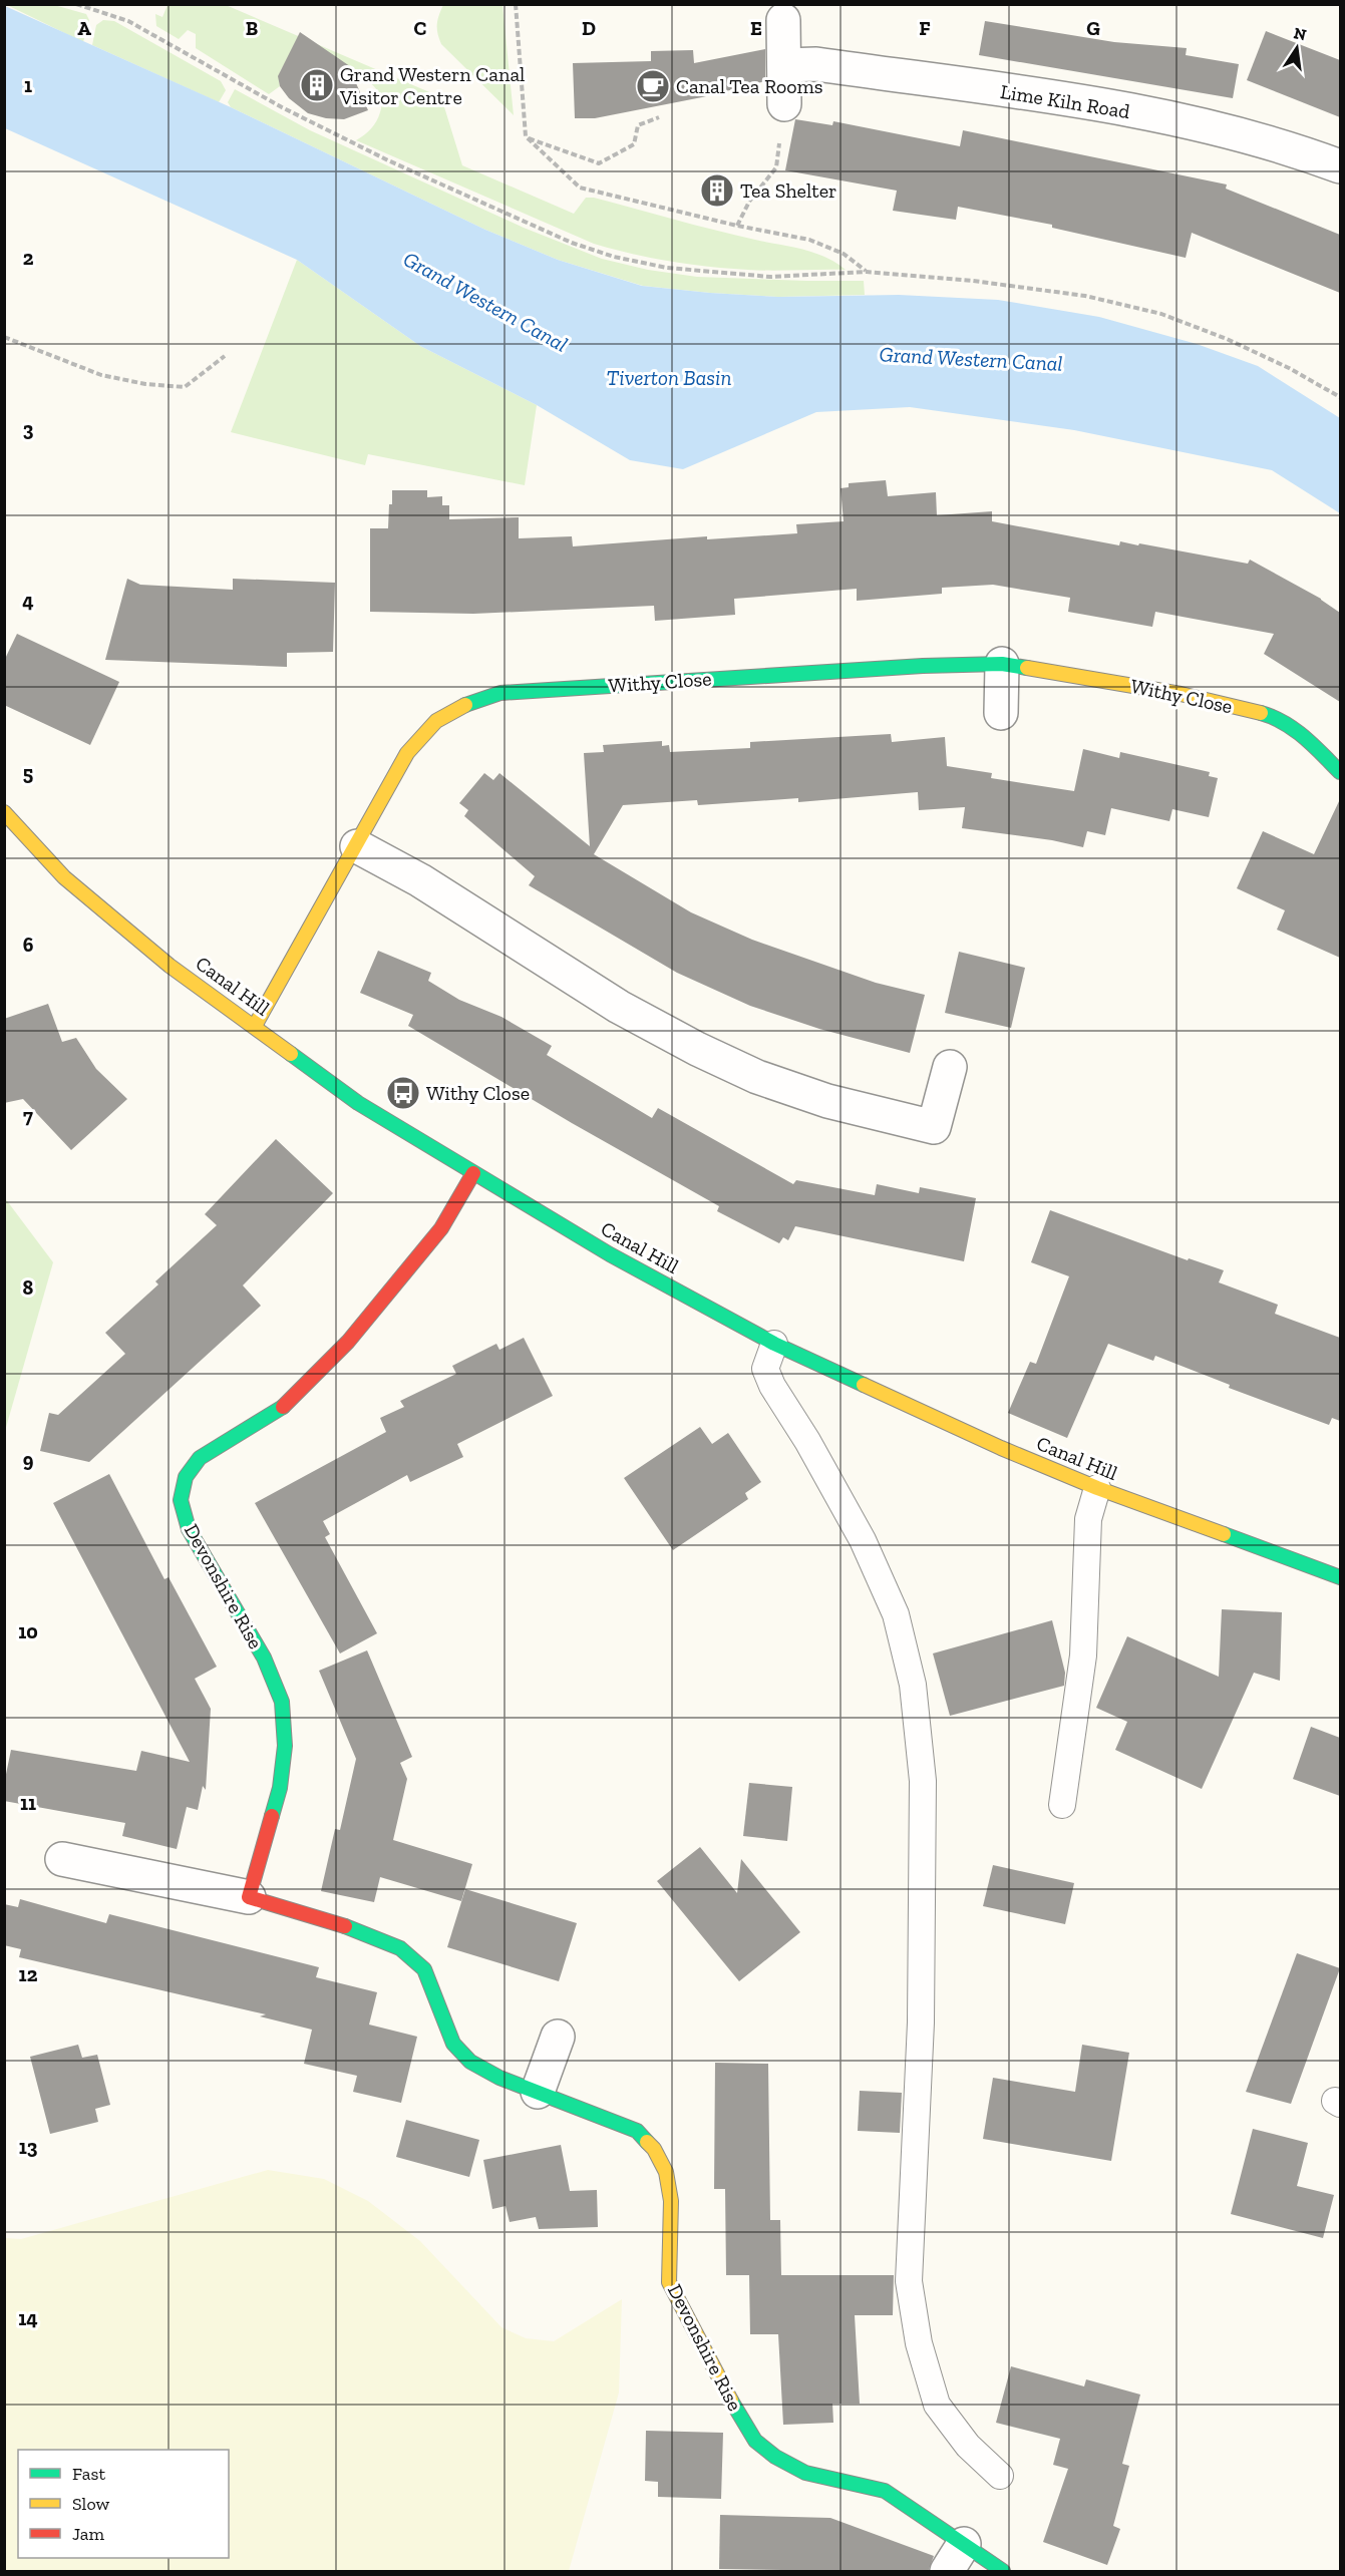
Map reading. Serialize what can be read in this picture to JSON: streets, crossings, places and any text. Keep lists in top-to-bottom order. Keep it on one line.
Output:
{"streets":{"street":["Lime Kiln Road","Withy Close","Canal Hill","Devonshire Rise"]},"crossings":[["Withy Close","Canal Hill"],["Canal Hill","Devonshire Rise"]],"water":["Grand Western Canal","Tiverton Basin"],"places":{"building":["Grand Western Canal Visitor Centre","Tea Shelter"],"cafe":["Canal Tea Rooms"],"bus stop":["Withy Close"]},"legend":["Fast","Slow","Jam"],"north":"top","grid":{"columns":["A","B","C","D","E","F","G"],"rows":["1","2","3","4","5","6","7","8","9","10","11","12","13","14"]}}
